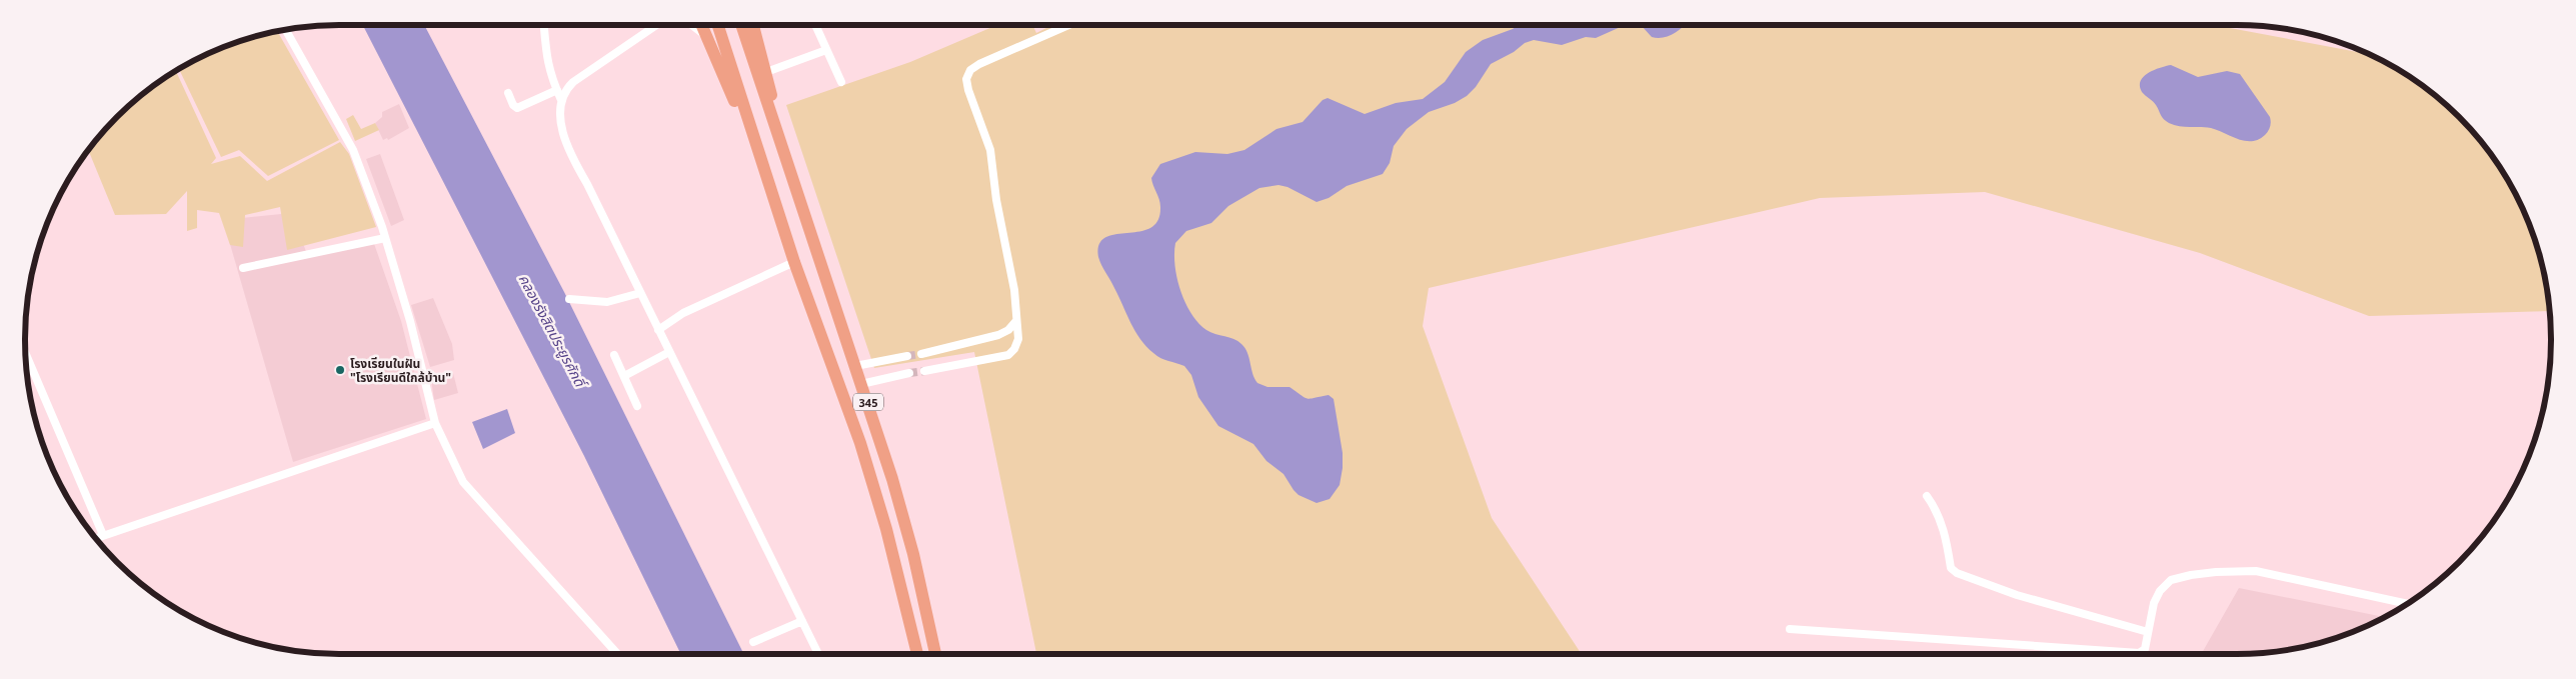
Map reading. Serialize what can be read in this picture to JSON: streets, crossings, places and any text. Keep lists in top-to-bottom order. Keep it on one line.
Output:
{"streets":{"main road":["345"]},"water":["คลองรังสิตประยูรศักดิ์"],"places":["โรงเรียนในฝัน \"โรงเรียนดีใกล้บ้าน\""]}
